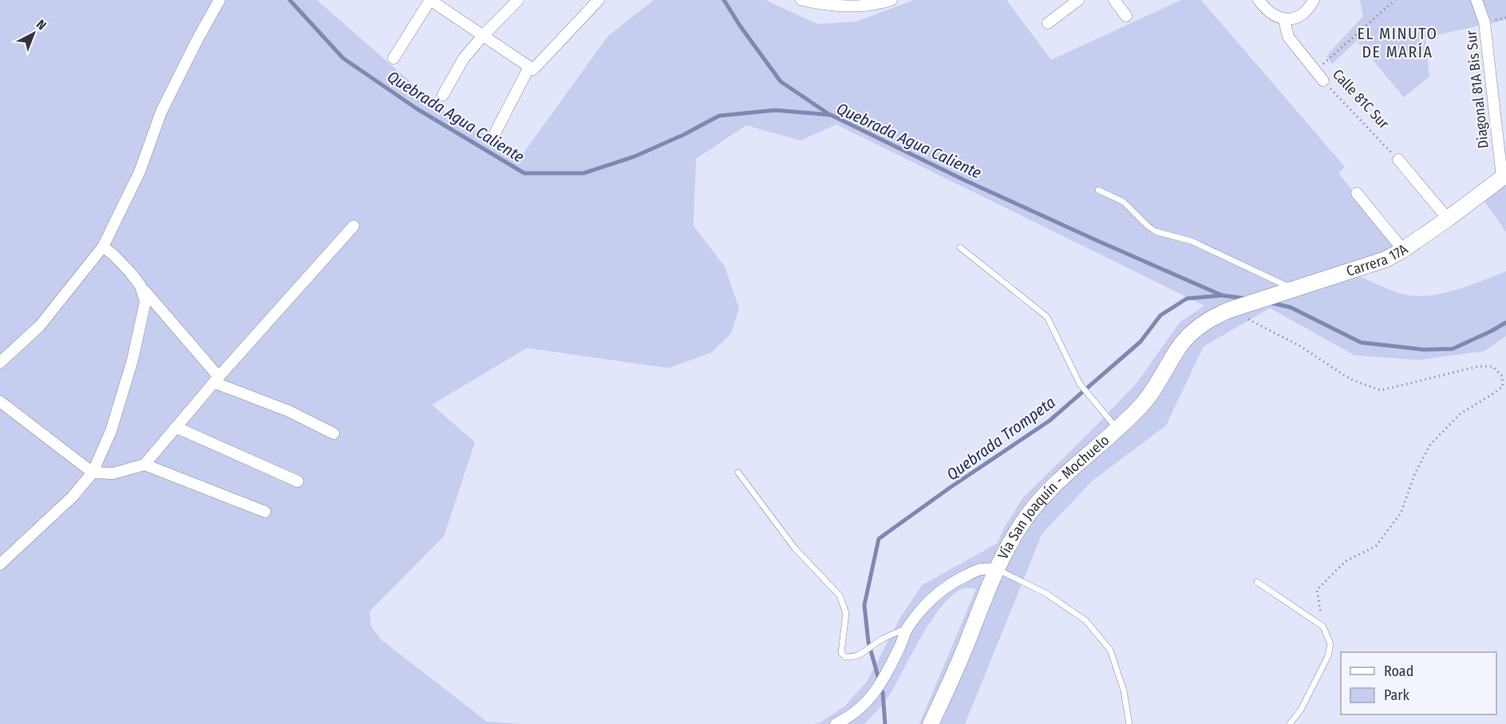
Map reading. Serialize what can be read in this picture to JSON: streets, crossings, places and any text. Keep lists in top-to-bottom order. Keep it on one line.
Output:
{"streets":{"street":["Diagonal 81A Bis Sur","Calle 81C Sur","Carrera 17A","Vía San Joaquín - Mochuelo"]},"crossings":[["Diagonal 81A Bis Sur","Carrera 17A"],["Carrera 17A","Vía San Joaquín - Mochuelo"]],"districts":["EL MINUTO DE MARÍA"],"water":["Quebrada Agua Caliente","Quebrada Trompeta"],"legend":["Road","Park"],"north":"top right"}
